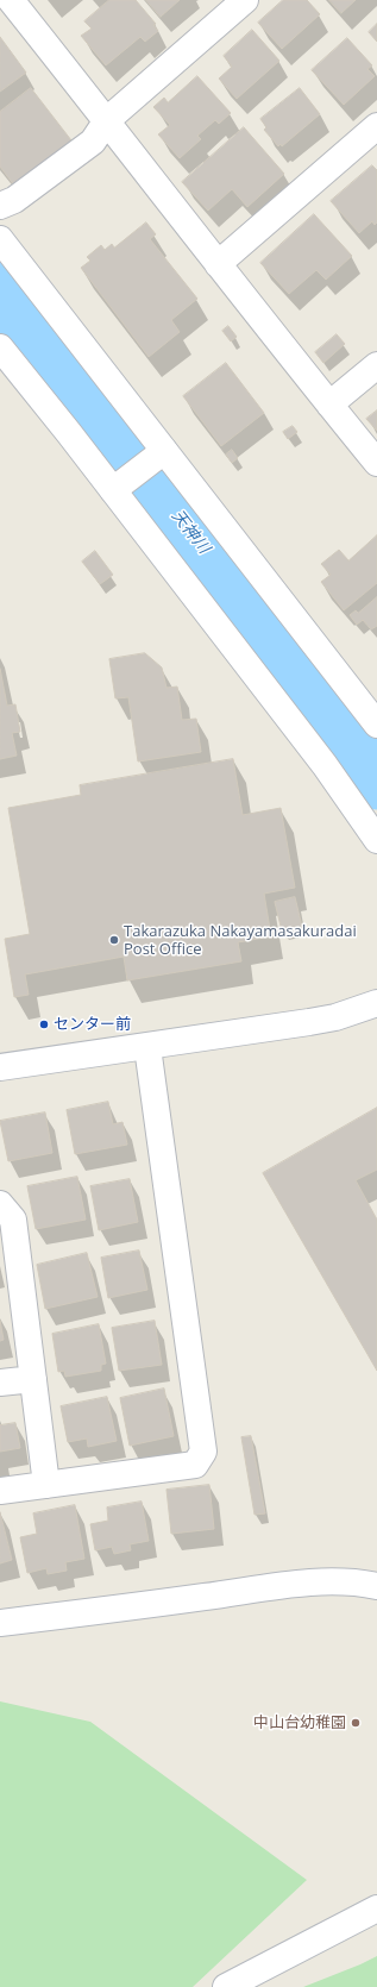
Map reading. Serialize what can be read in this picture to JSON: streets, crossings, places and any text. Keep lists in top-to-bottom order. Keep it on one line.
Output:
{"water":["天神川"],"places":["Takarazuka Nakayamasakuradai Post Office","センター前","中山台幼稚園"]}
